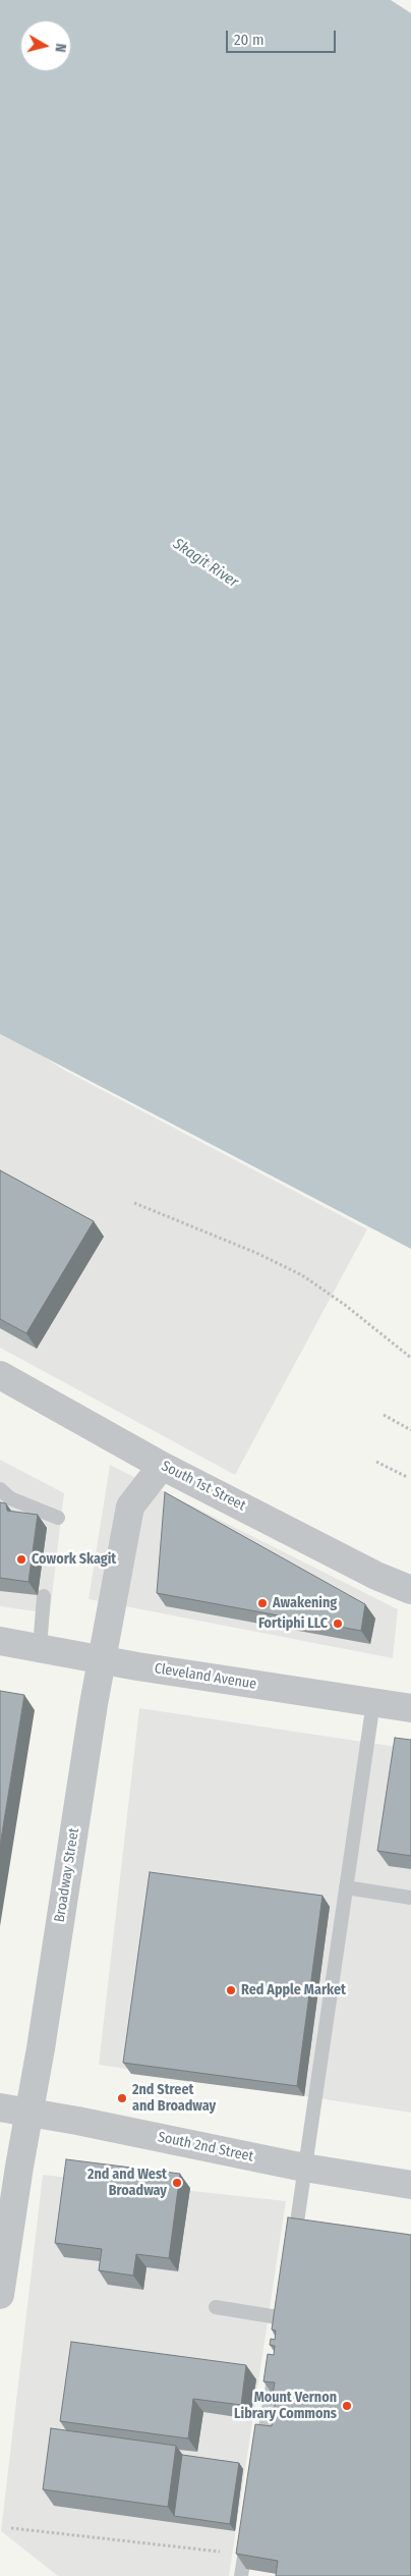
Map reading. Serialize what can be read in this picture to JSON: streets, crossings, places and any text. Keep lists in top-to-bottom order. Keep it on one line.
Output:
{"streets":{"street":["South 1st Street","Cleveland Avenue","Broadway Street","South 2nd Street"]},"crossings":[["South 1st Street","Broadway Street"],["Cleveland Avenue","Broadway Street"],["Broadway Street","South 2nd Street"]],"water":["Skagit River"],"places":["Cowork Skagit","Awakening","Fortiphi LLC","Red Apple Market","2nd Street and Broadway","2nd and West Broadway","Mount Vernon Library Commons"],"scale_bar":"20 m","north":"right"}
